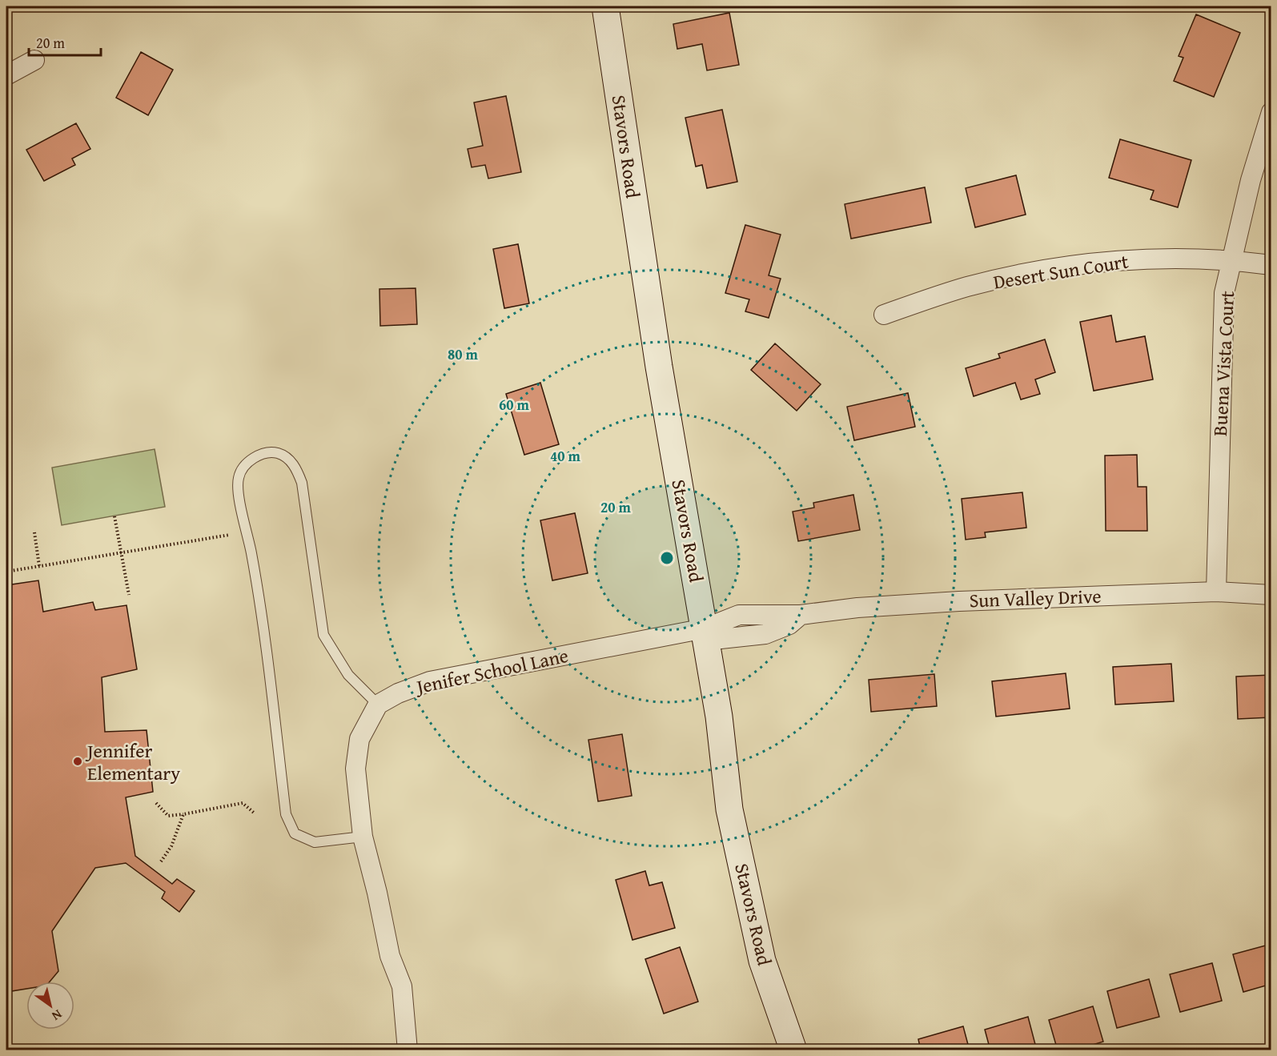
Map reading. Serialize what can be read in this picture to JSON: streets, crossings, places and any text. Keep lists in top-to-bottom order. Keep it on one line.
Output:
{"streets":{"street":["Stavors Road","Desert Sun Court","Buena Vista Court","Sun Valley Drive","Jenifer School Lane"]},"crossings":[["Stavors Road","Sun Valley Drive"],["Stavors Road","Jenifer School Lane"],["Desert Sun Court","Buena Vista Court"],["Buena Vista Court","Sun Valley Drive"],["Sun Valley Drive","Jenifer School Lane"]],"places":["Jennifer Elementary"],"scale_bar":"20 m","north":"bottom right","rings":["80 m","60 m","40 m","20 m"]}
